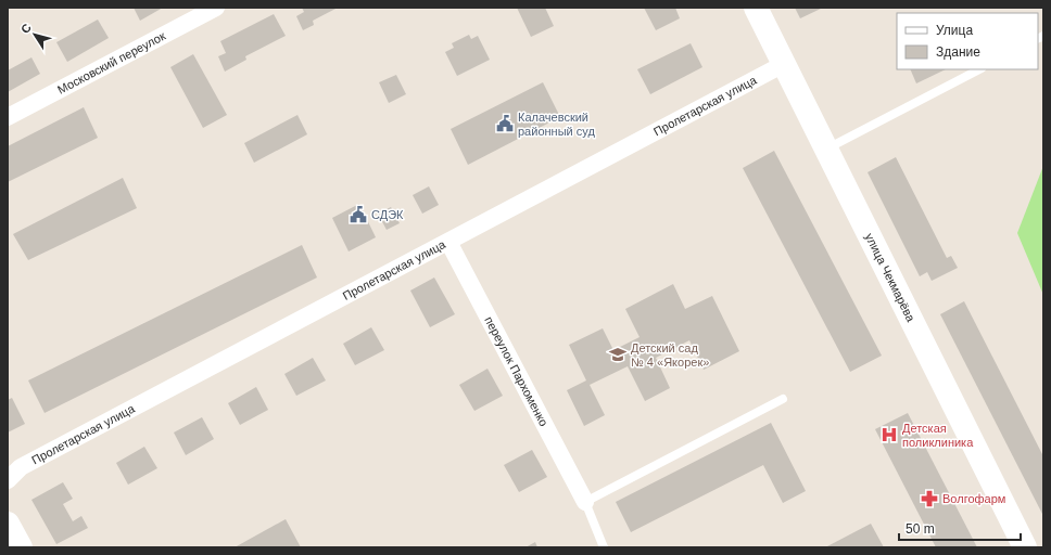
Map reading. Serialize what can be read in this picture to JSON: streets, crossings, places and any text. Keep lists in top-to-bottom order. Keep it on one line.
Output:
{"streets":{"street":["Московский переулок","Пролетарская улица","улица Чекмарёва","переулок Пархоменко"]},"crossings":[["Пролетарская улица","улица Чекмарёва"],["Пролетарская улица","переулок Пархоменко"]],"places":{"public building":["Калачевский районный суд","СДЭК"],"school or university":["Детский сад № 4 «Якорек»"],"hospital":["Детская поликлиника"],"pharmacy":["Волгофарм"]},"legend":["Улица","Здание"],"scale_bar":"50 m","north":"top left"}
